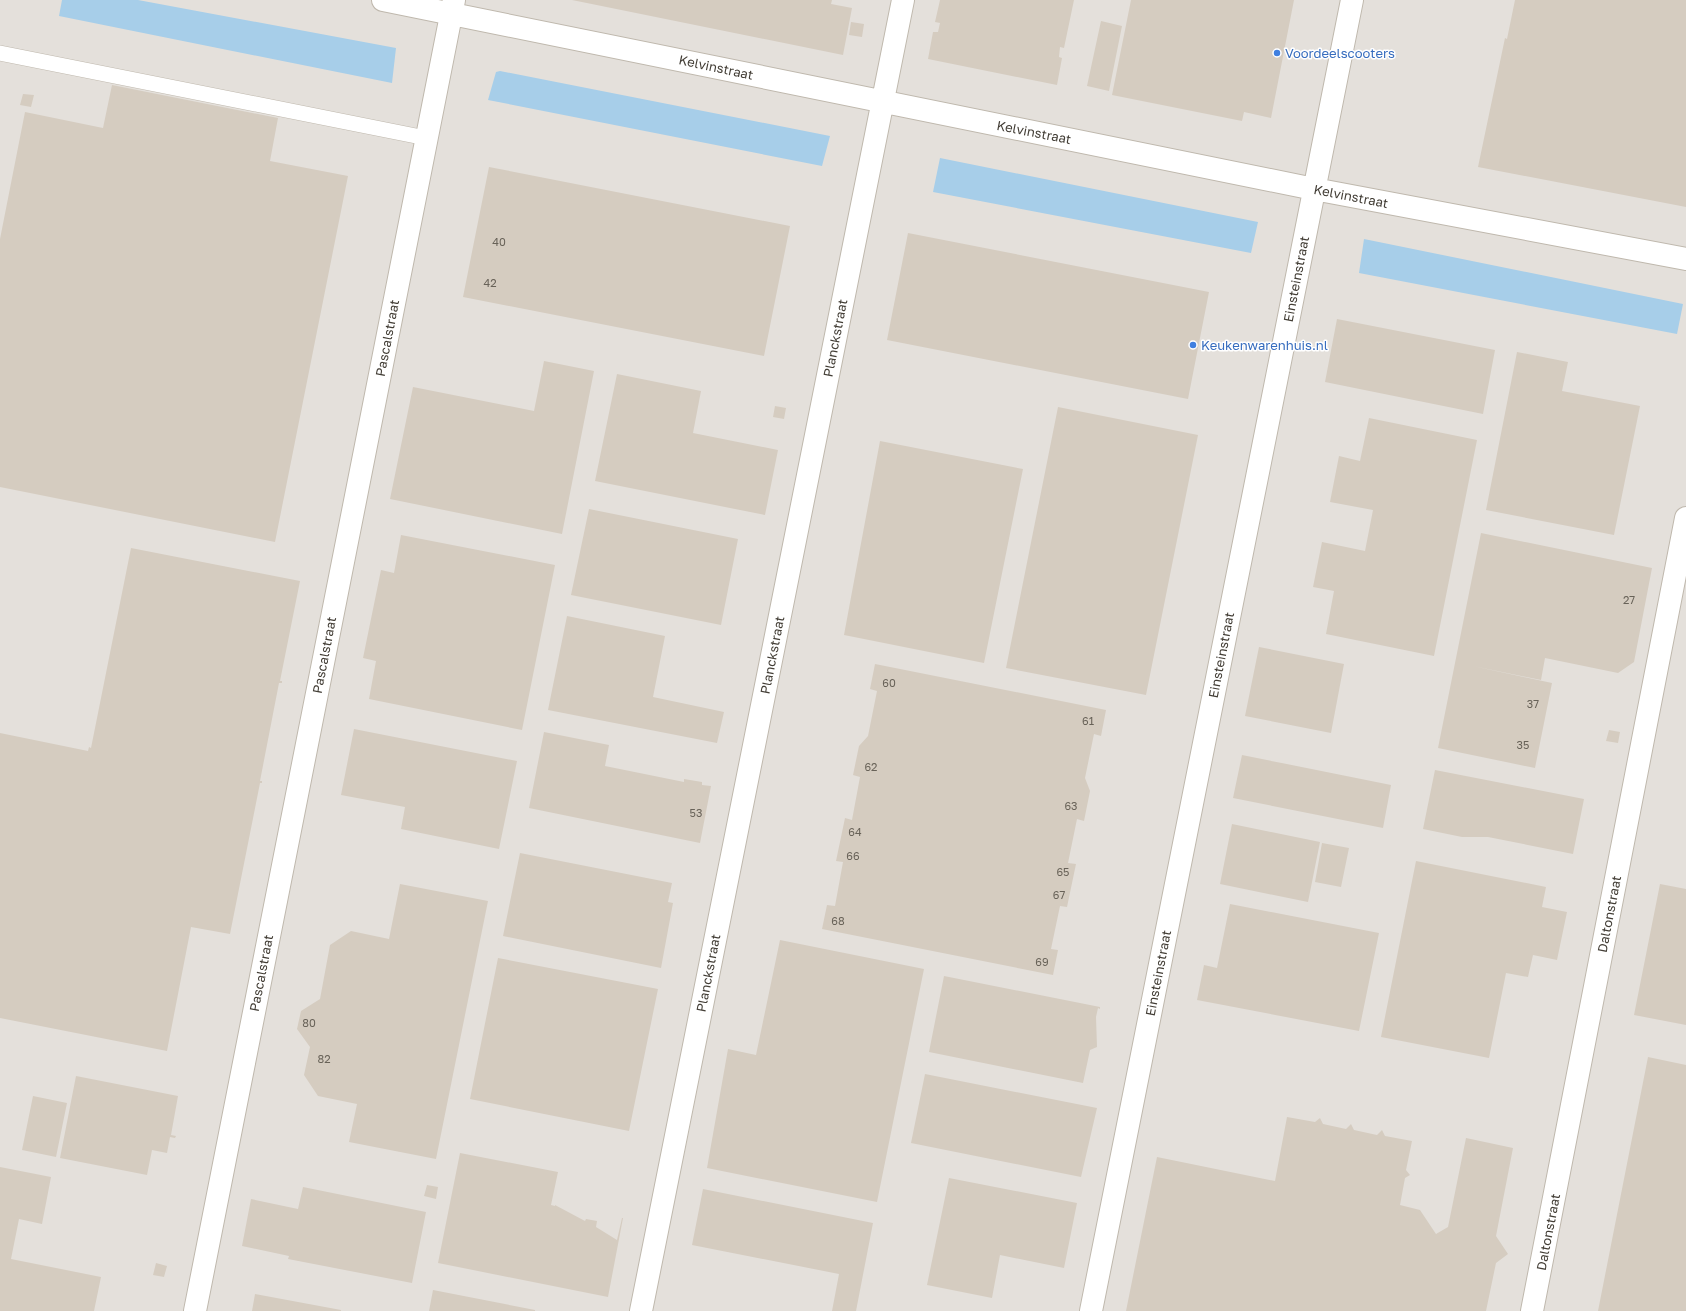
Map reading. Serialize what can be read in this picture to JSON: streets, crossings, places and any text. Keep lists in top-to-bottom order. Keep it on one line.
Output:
{"streets":{"street":["Kelvinstraat","Einsteinstraat","Pascalstraat","Planckstraat","Daltonstraat"]},"crossings":[["Kelvinstraat","Einsteinstraat"],["Kelvinstraat","Pascalstraat"],["Kelvinstraat","Planckstraat"]],"places":["Voordeelscooters","Keukenwarenhuis.nl"],"house_numbers":["40","42","27","60","37","61","35","62","63","53","64","66","65","67","68","69","80","82"]}
